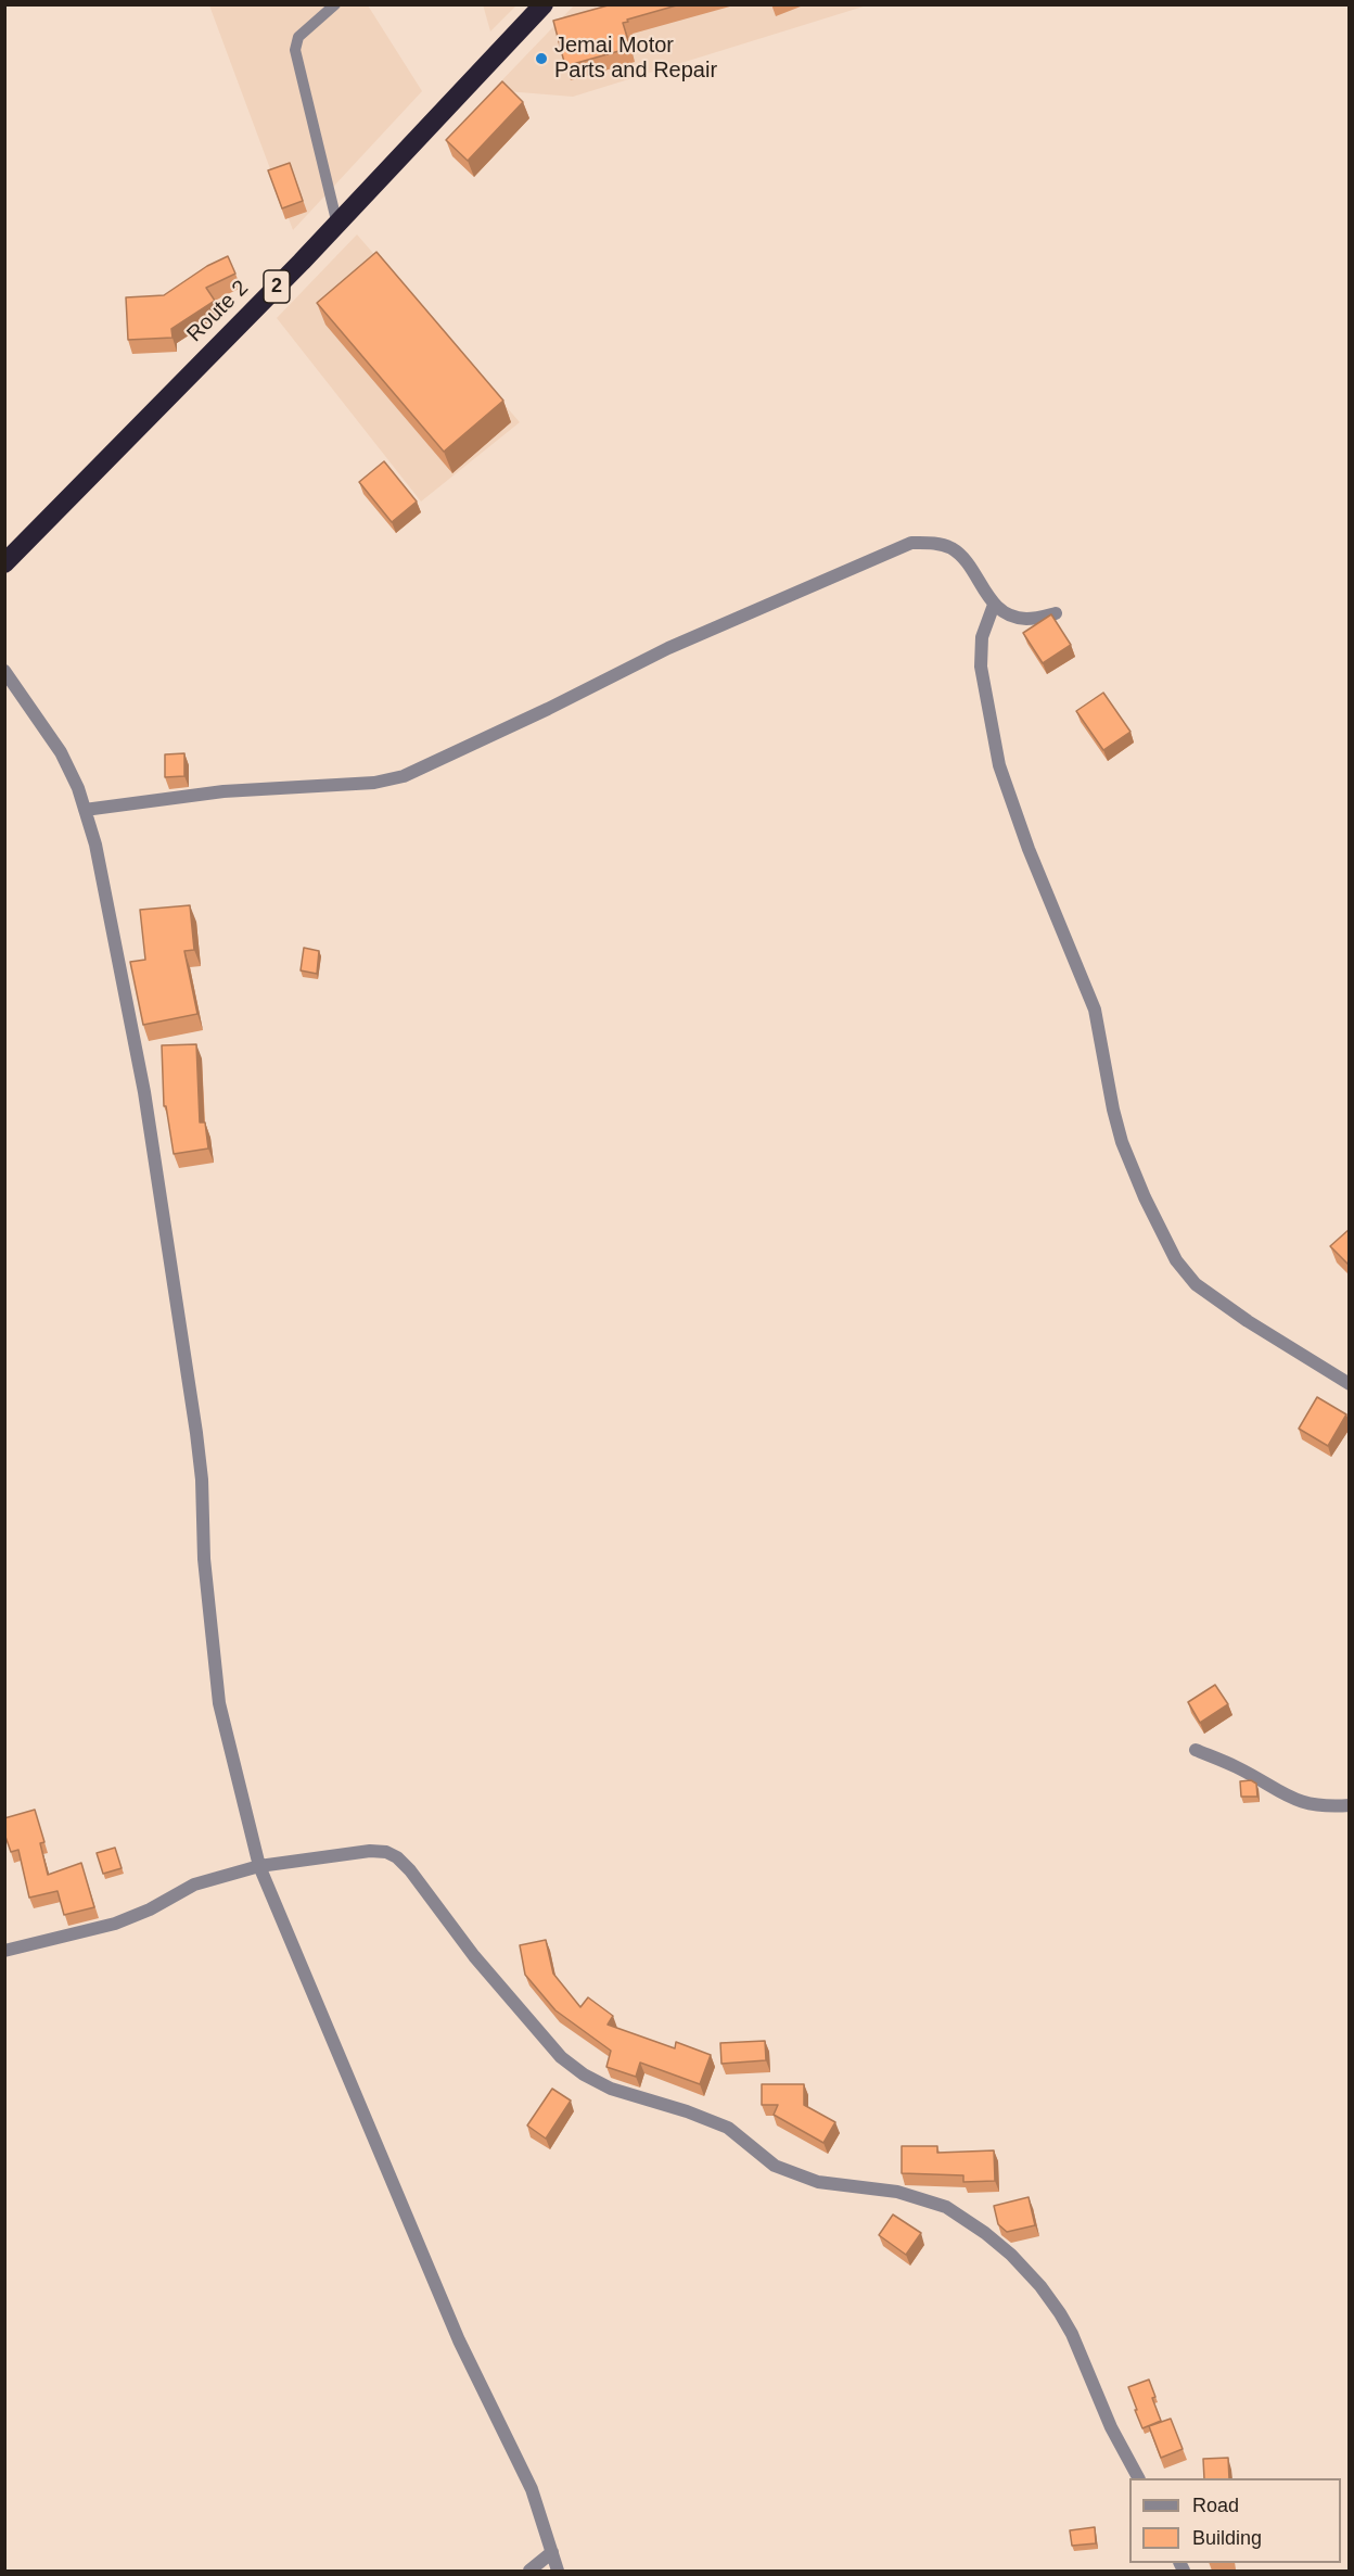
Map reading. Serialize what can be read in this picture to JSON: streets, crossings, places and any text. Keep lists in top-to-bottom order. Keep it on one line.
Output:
{"streets":{"highway":["2","Route 2"]},"places":["Jemai Motor Parts and Repair"],"legend":["Road","Building"]}
